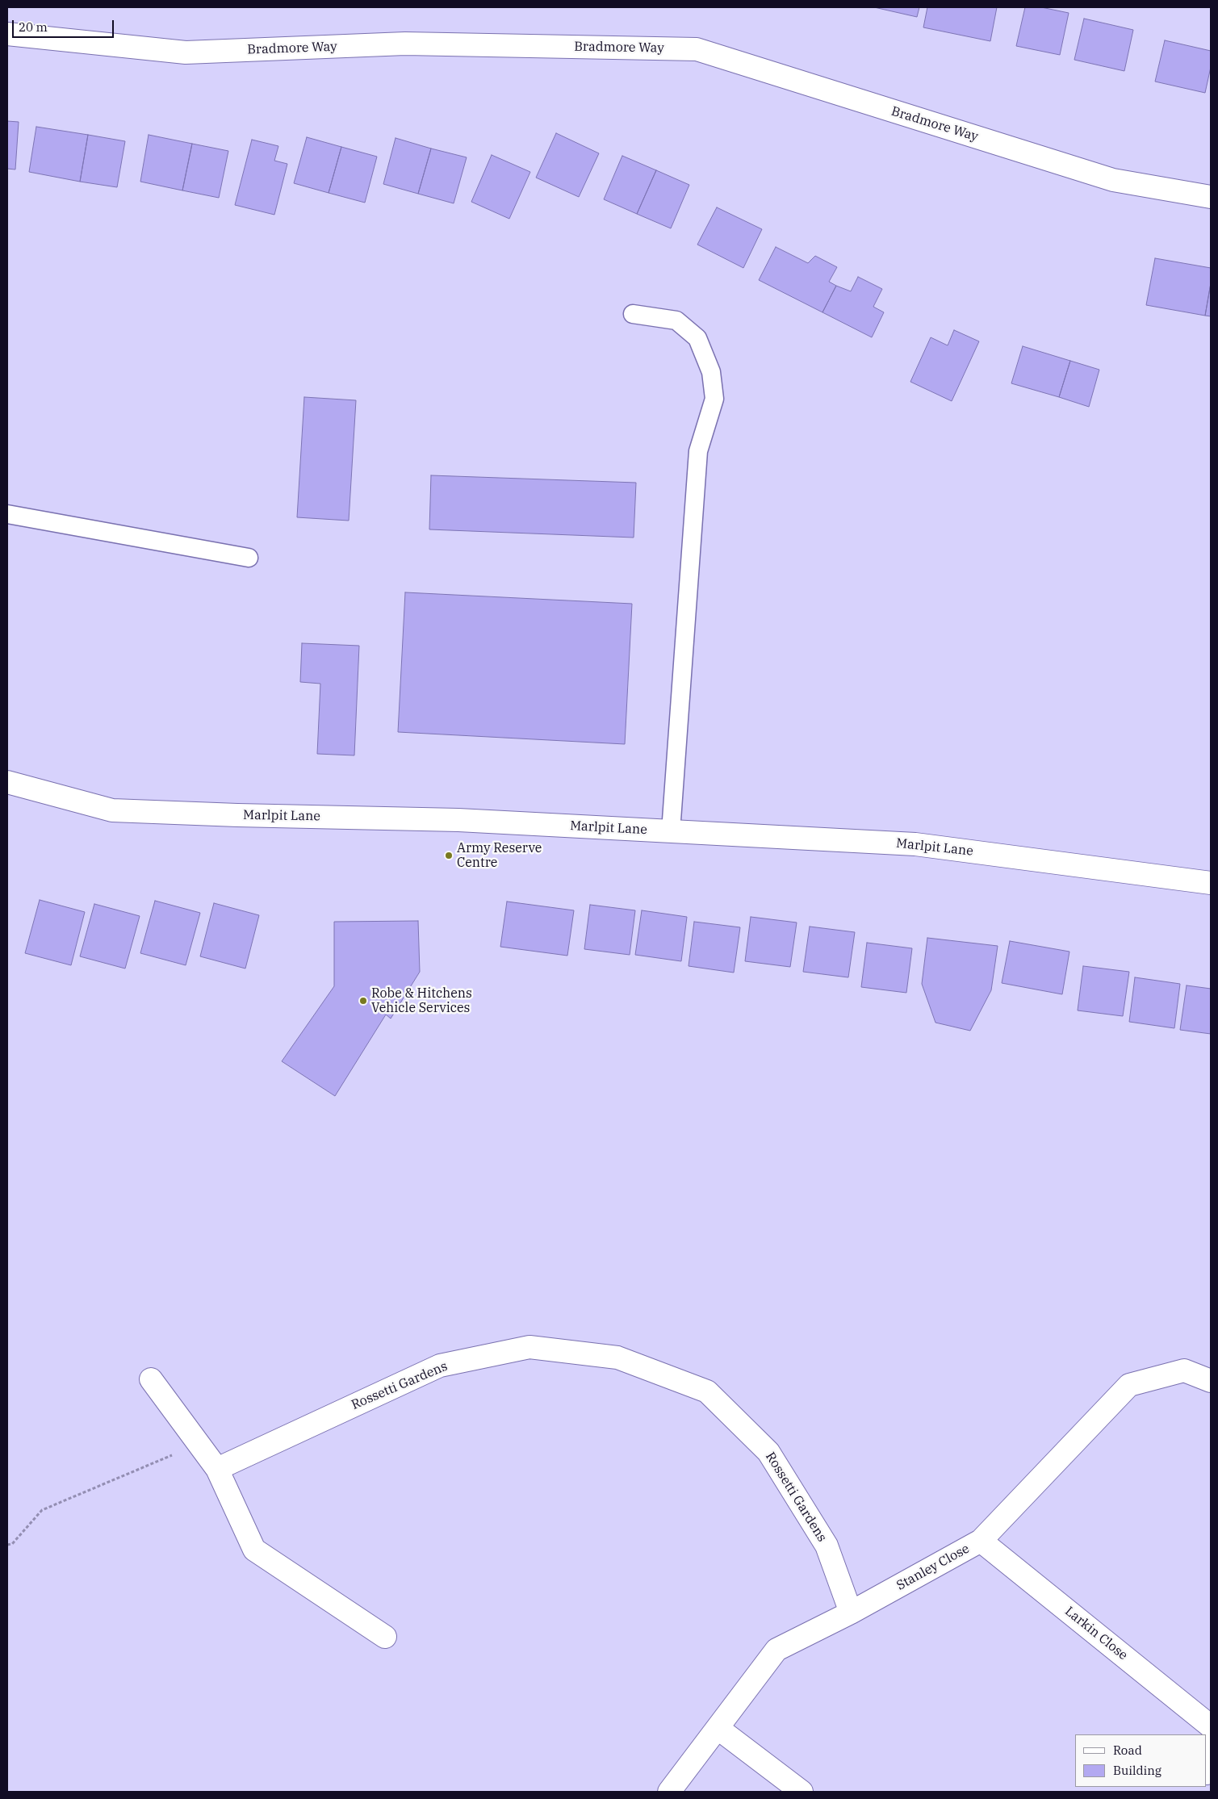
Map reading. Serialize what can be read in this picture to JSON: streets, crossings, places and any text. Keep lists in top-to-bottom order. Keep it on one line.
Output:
{"streets":{"street":["Bradmore Way","Marlpit Lane","Rossetti Gardens","Stanley Close","Larkin Close"]},"crossings":[["Rossetti Gardens","Stanley Close"],["Stanley Close","Larkin Close"]],"places":["Army Reserve Centre","Robe & Hitchens Vehicle Services"],"legend":["Road","Building"],"scale_bar":"20 m"}
